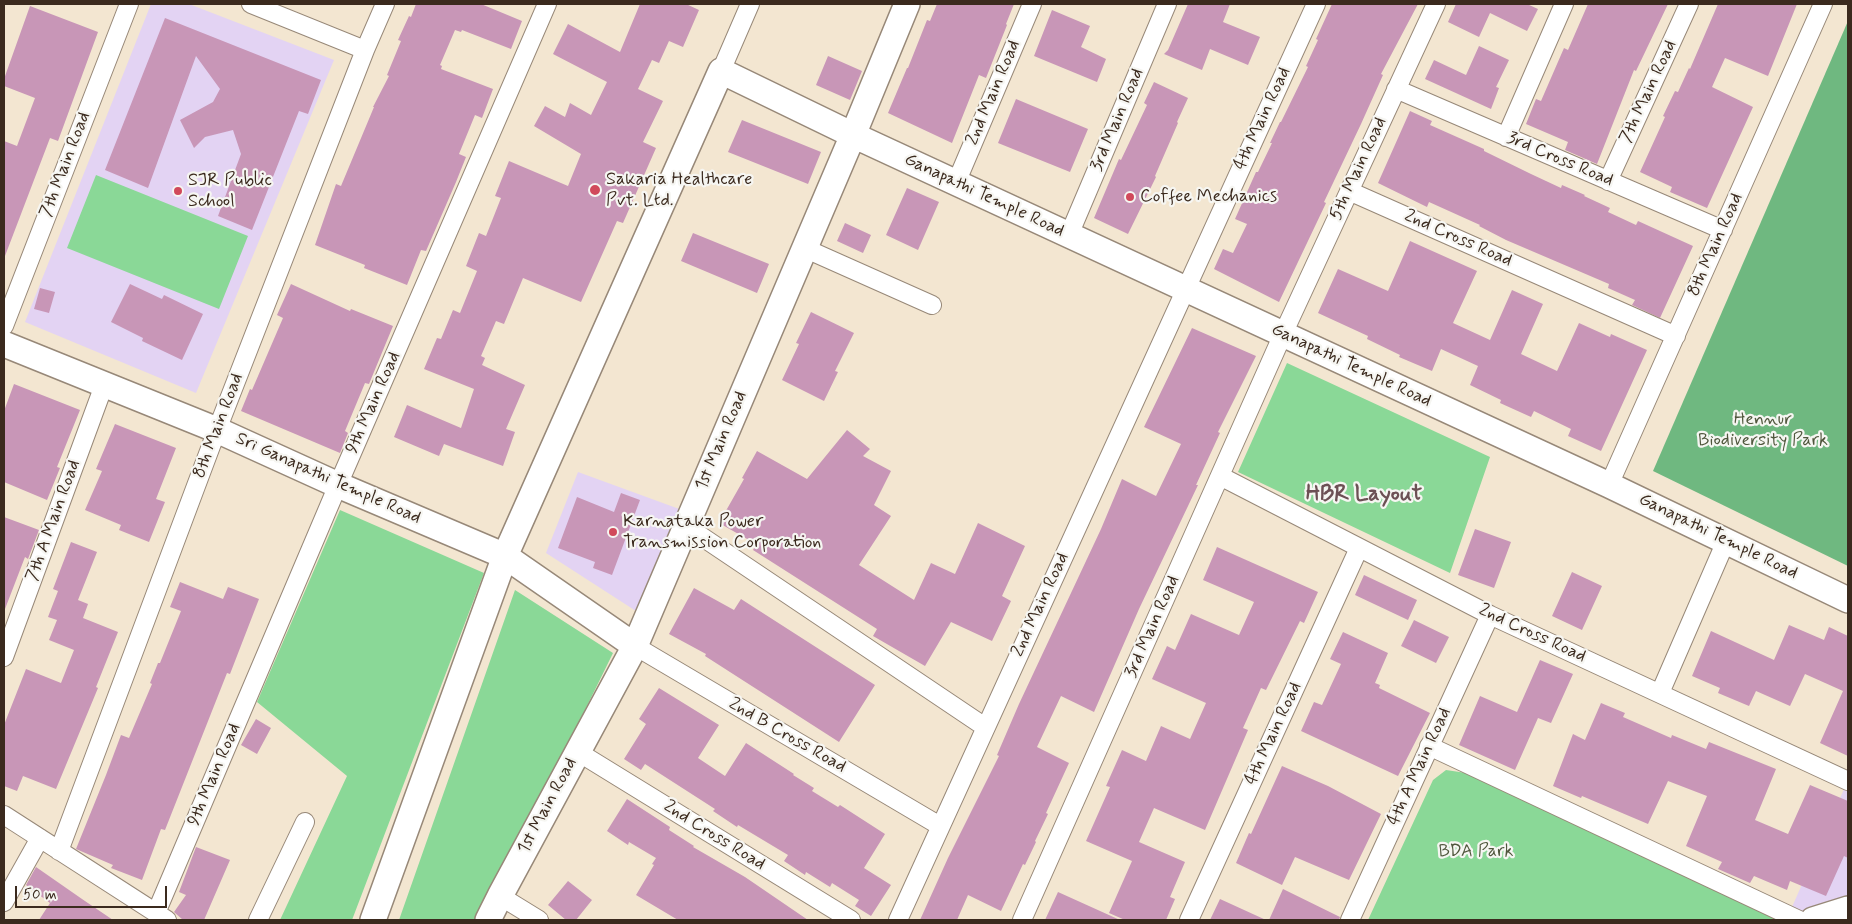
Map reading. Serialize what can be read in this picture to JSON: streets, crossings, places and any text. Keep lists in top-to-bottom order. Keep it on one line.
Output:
{"streets":{"street":["7th Main Road","2nd Main Road","4th Main Road","3rd Main Road","3rd Cross Road","5th Main Road","Ganapathi Temple Road","2nd Cross Road","8th Main Road","9th Main Road","1st Main Road","Sri Ganapathi Temple Road","7th A Main Road","2nd B Cross Road","4th A Main Road"]},"crossings":[["7th Main Road","3rd Cross Road"],["2nd Main Road","4th Main Road"],["2nd Main Road","Ganapathi Temple Road"],["2nd Main Road","2nd B Cross Road"],["4th Main Road","Ganapathi Temple Road"],["4th Main Road","2nd Cross Road"],["3rd Main Road","5th Main Road"],["3rd Main Road","Ganapathi Temple Road"],["3rd Main Road","2nd Cross Road"],["3rd Cross Road","5th Main Road"],["3rd Cross Road","8th Main Road"],["5th Main Road","Ganapathi Temple Road"],["5th Main Road","2nd Cross Road"],["Ganapathi Temple Road","8th Main Road"],["Ganapathi Temple Road","1st Main Road"],["2nd Cross Road","8th Main Road"],["2nd Cross Road","1st Main Road"],["2nd Cross Road","4th A Main Road"],["8th Main Road","Sri Ganapathi Temple Road"],["9th Main Road","Sri Ganapathi Temple Road"],["1st Main Road","Sri Ganapathi Temple Road"],["1st Main Road","2nd B Cross Road"],["Sri Ganapathi Temple Road","7th A Main Road"],["Sri Ganapathi Temple Road","2nd B Cross Road"]],"districts":["HBR Layout"],"parks":["Hennur Biodiversity Park","BDA Park"],"places":["Sakaria Healthcare Pvt. Ltd.","SJR Public School","Coffee Mechanics","Karnataka Power Transmission Corporation"],"scale_bar":"50 m"}
